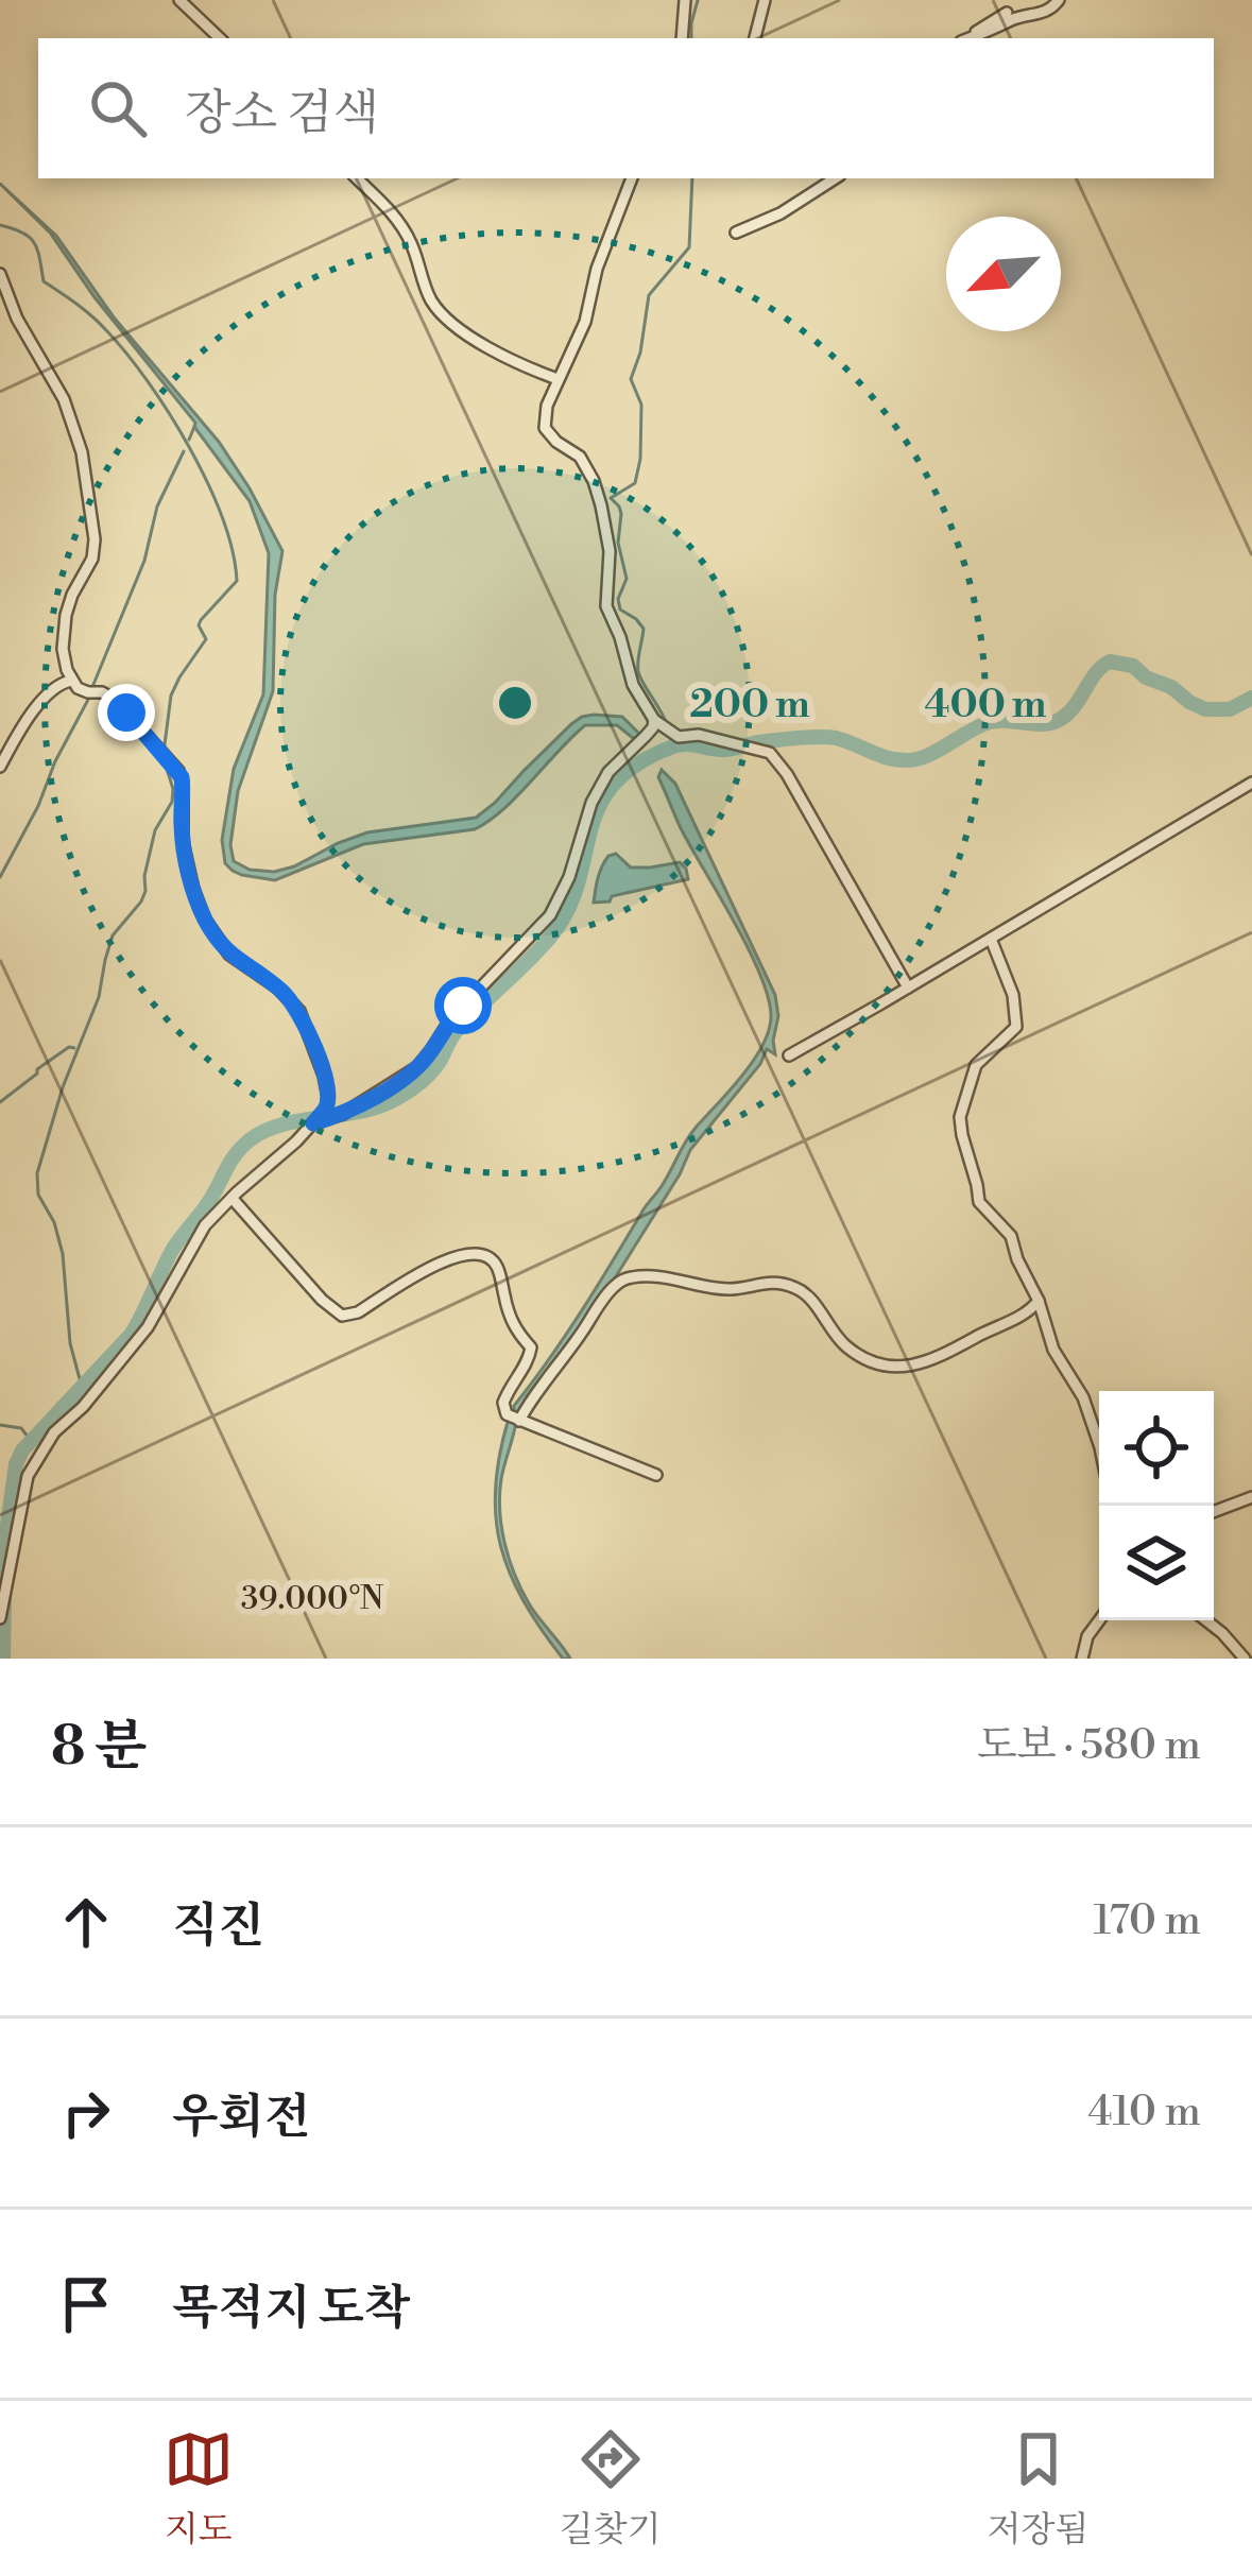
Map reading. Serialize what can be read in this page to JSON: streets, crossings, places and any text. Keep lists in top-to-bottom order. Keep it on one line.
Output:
{"north":"bottom left","page":{"search":"장소 검색","heading":["8 분","도보 · 580 m"],"list":[["직진","170 m"],["우회전","410 m"],"목적지 도착"],"nav":["지도","길찾기","저장됨"]},"coordinates":["39.000°N"],"rings":["200 m","400 m"]}
